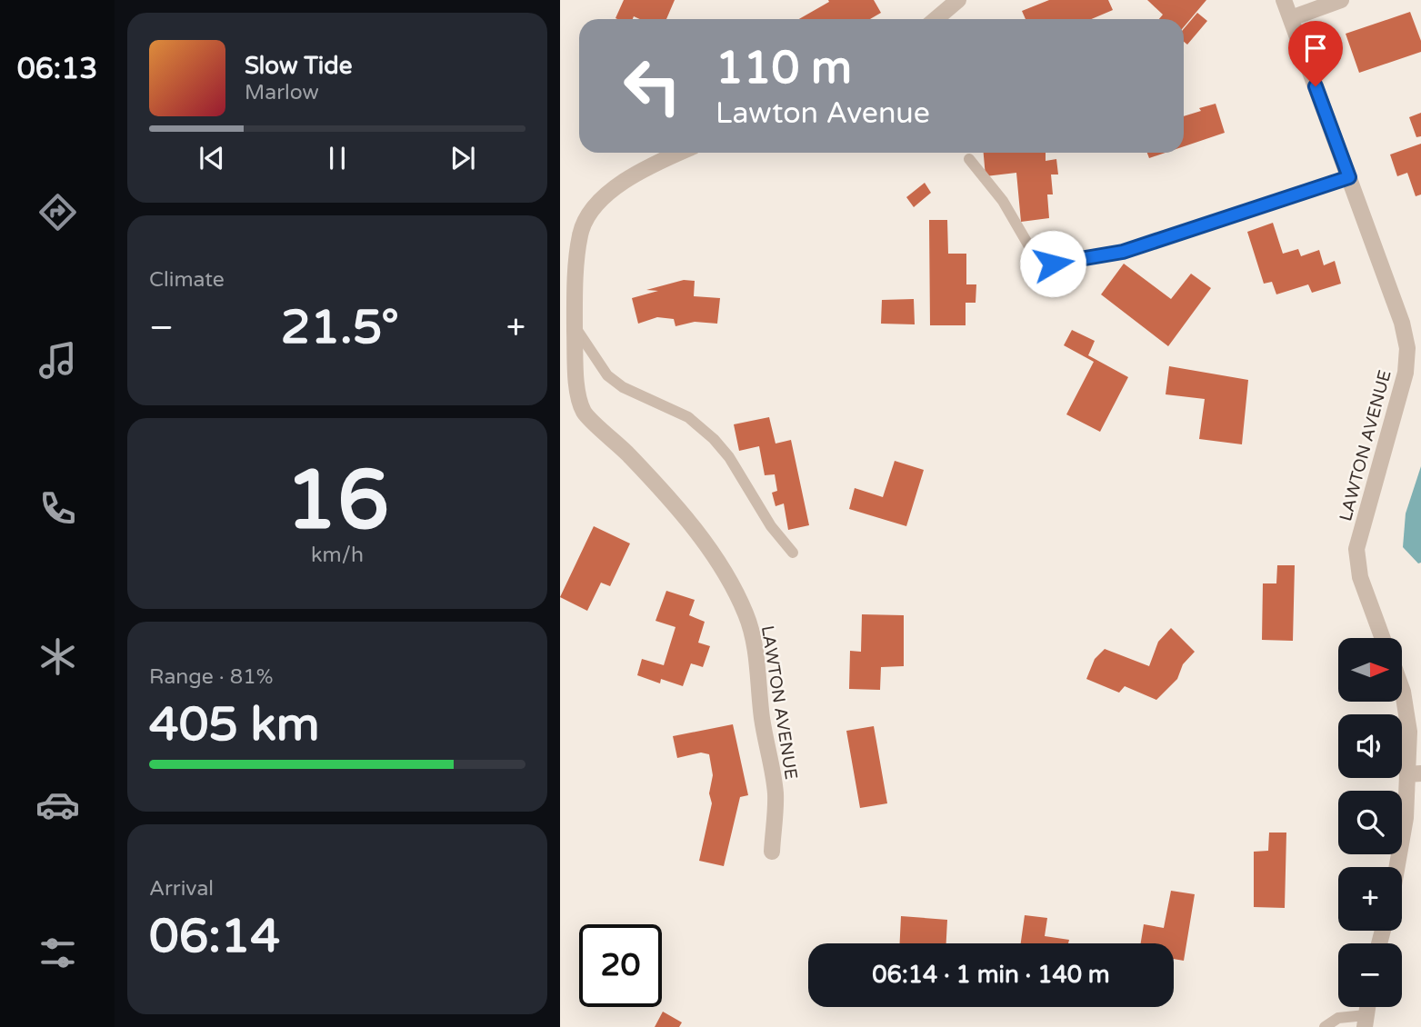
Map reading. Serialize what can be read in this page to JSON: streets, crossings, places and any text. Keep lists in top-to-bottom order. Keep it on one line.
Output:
{"streets":{"street":["LAWTON AVENUE"]},"north":"right","page":{"tabs":"06:13","turn":["110 m","Lawton Avenue"],"song":["Slow Tide","Marlow"],"tile":["Climate",["16","km/h"],["Range · 81%","405 km"],["Arrival","06:14"]],"heat":["−","21.5°","+"],"map_buttons":["+","−"],"limit":"20","trip":"06:14 · 1 min · 140 m"}}
